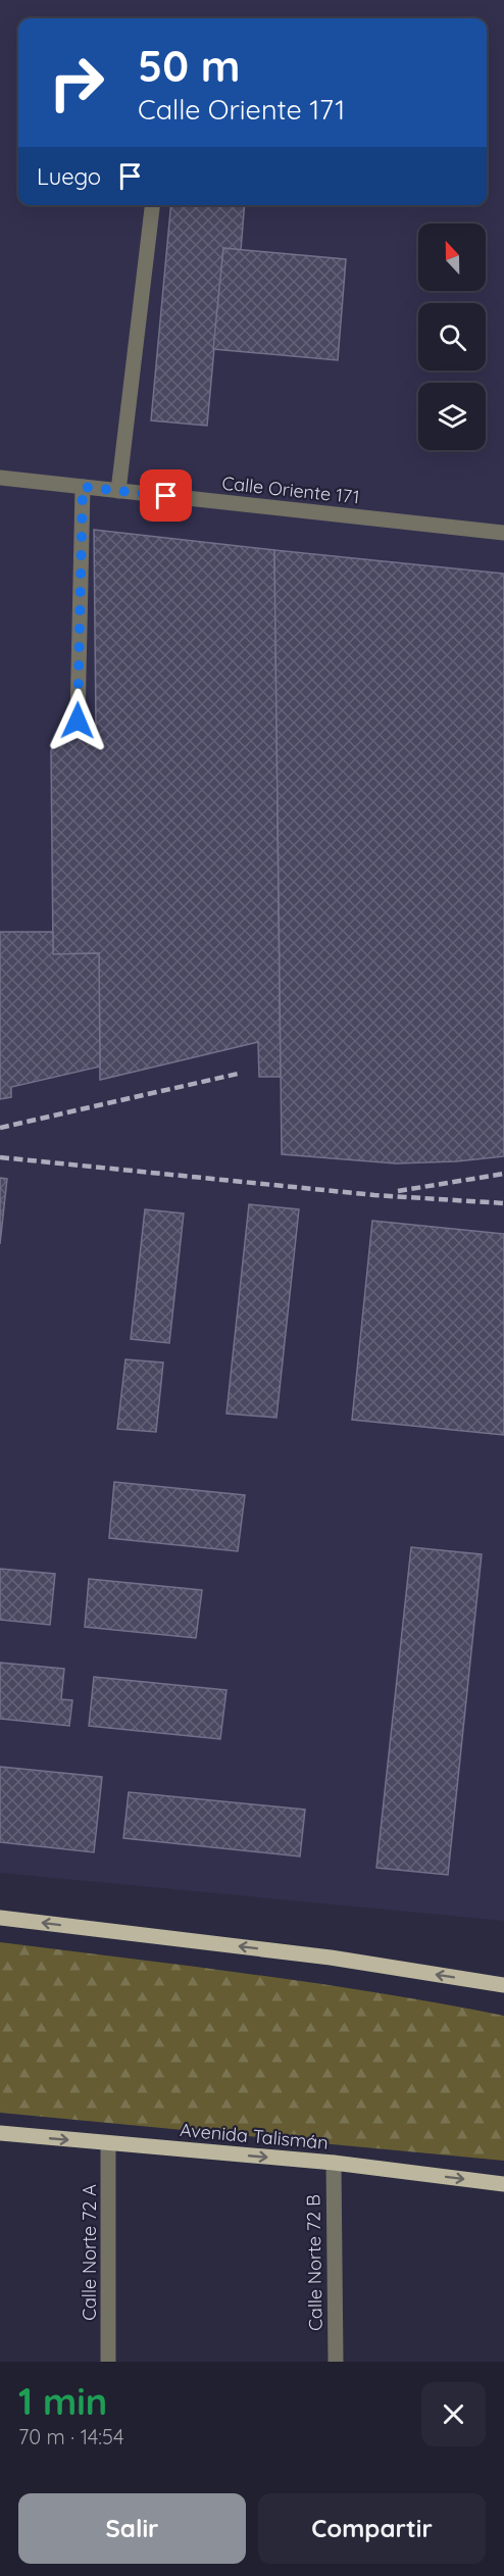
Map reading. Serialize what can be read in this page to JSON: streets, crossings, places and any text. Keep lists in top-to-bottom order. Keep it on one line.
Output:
{"streets":{"main road":["Avenida Talismán"],"street":["Calle Oriente 171","Calle Norte 72 A","Calle Norte 72 B"]},"crossings":[["Avenida Talismán","Calle Norte 72 A"],["Avenida Talismán","Calle Norte 72 B"]],"one_way":["Avenida Talismán"],"north":"top","page":{"turn":["50 m","Calle Oriente 171"],"then":"Luego","heading":["1 min","70 m · 14:54"],"buttons":["Salir","Compartir"]}}
